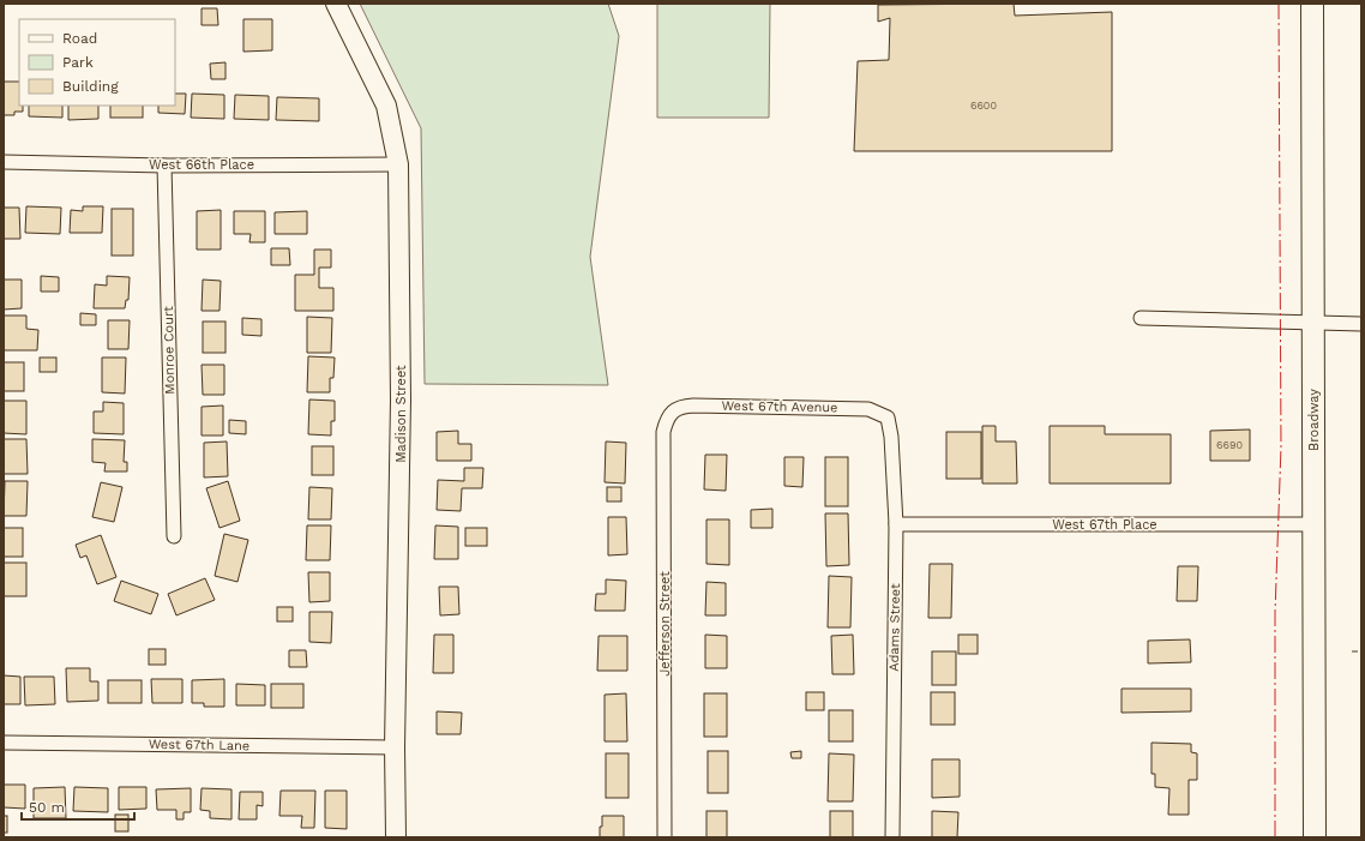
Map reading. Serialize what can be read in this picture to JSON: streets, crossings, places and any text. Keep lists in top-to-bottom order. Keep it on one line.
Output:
{"streets":{"main road":["Broadway"],"street":["West 66th Place","Monroe Court","West 67th Avenue","Madison Street","West 67th Place","Jefferson Street","Adams Street","West 67th Lane"]},"crossings":[["West 66th Place","Monroe Court"],["West 66th Place","Madison Street"],["West 67th Avenue","Jefferson Street"],["West 67th Avenue","Adams Street"],["Madison Street","West 67th Lane"],["Broadway","West 67th Place"],["West 67th Place","Adams Street"]],"house_numbers":["6600","6690"],"legend":["Road","Park","Building"],"scale_bar":"50 m"}
